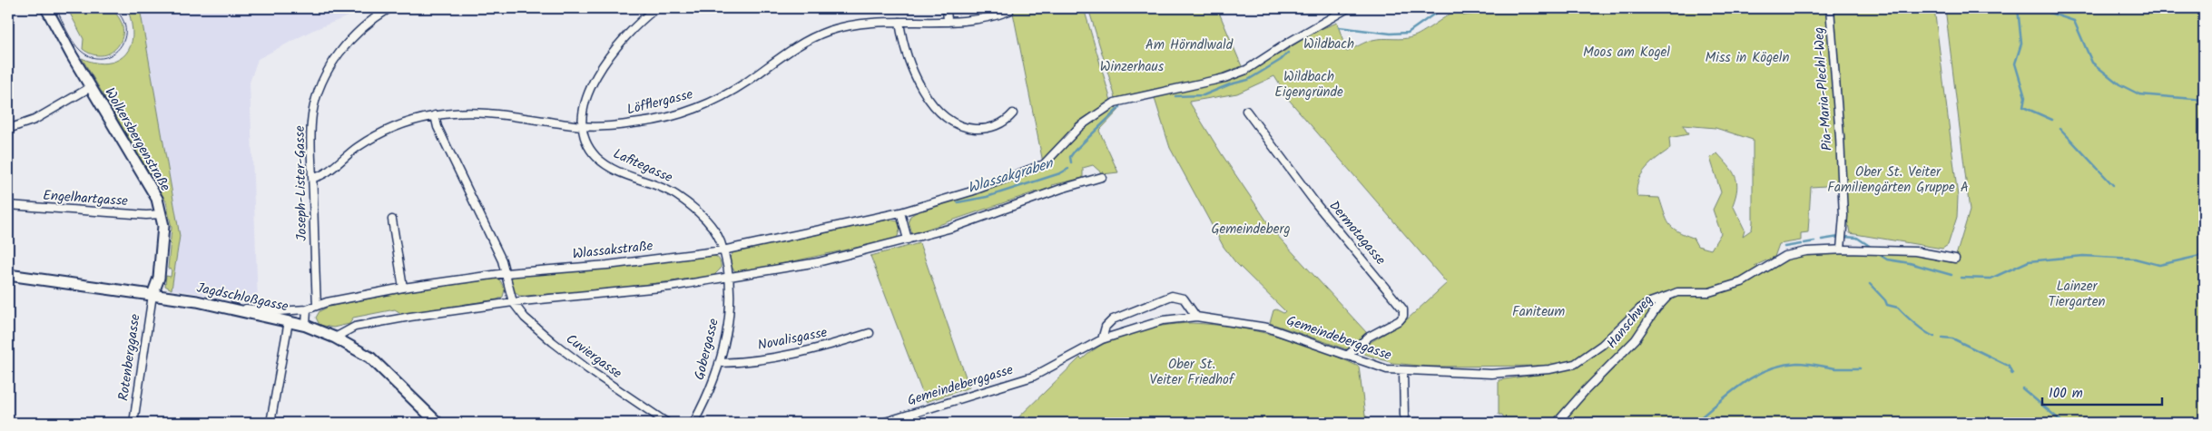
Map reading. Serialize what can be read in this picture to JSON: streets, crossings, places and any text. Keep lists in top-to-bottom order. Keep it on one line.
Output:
{"streets":{"street":["Pia-Maria-Plechl-Weg","Löfflergasse","Wolkersbergenstraße","Lafitegasse","Joseph-Lister-Gasse","Engelhartgasse","Dermotagasse","Wlassakstraße","Jagdschloßgasse","Hanschweg","Gemeindeberggasse","Novalisgasse","Gobergasse","Cuviergasse","Rotenberggasse"]},"crossings":[["Pia-Maria-Plechl-Weg","Hanschweg"],["Löfflergasse","Lafitegasse"],["Löfflergasse","Joseph-Lister-Gasse"],["Wolkersbergenstraße","Engelhartgasse"],["Wolkersbergenstraße","Jagdschloßgasse"],["Wolkersbergenstraße","Rotenberggasse"],["Lafitegasse","Wlassakstraße"],["Joseph-Lister-Gasse","Wlassakstraße"],["Dermotagasse","Gemeindeberggasse"],["Wlassakstraße","Jagdschloßgasse"],["Jagdschloßgasse","Rotenberggasse"],["Hanschweg","Gemeindeberggasse"],["Novalisgasse","Gobergasse"]],"water":["Wlassakgraben"],"parks":["Wildbach","Am Hörndlwald","Moos am Kogel","Miss in Kögeln","Winzerhaus","Wildbach Eigengründe","Ober St. Veiter Familiengärten Gruppe A","Gemeindeberg","Lainzer Tiergarten","Faniteum","Ober St. Veiter Friedhof"],"scale_bar":"100 m"}
